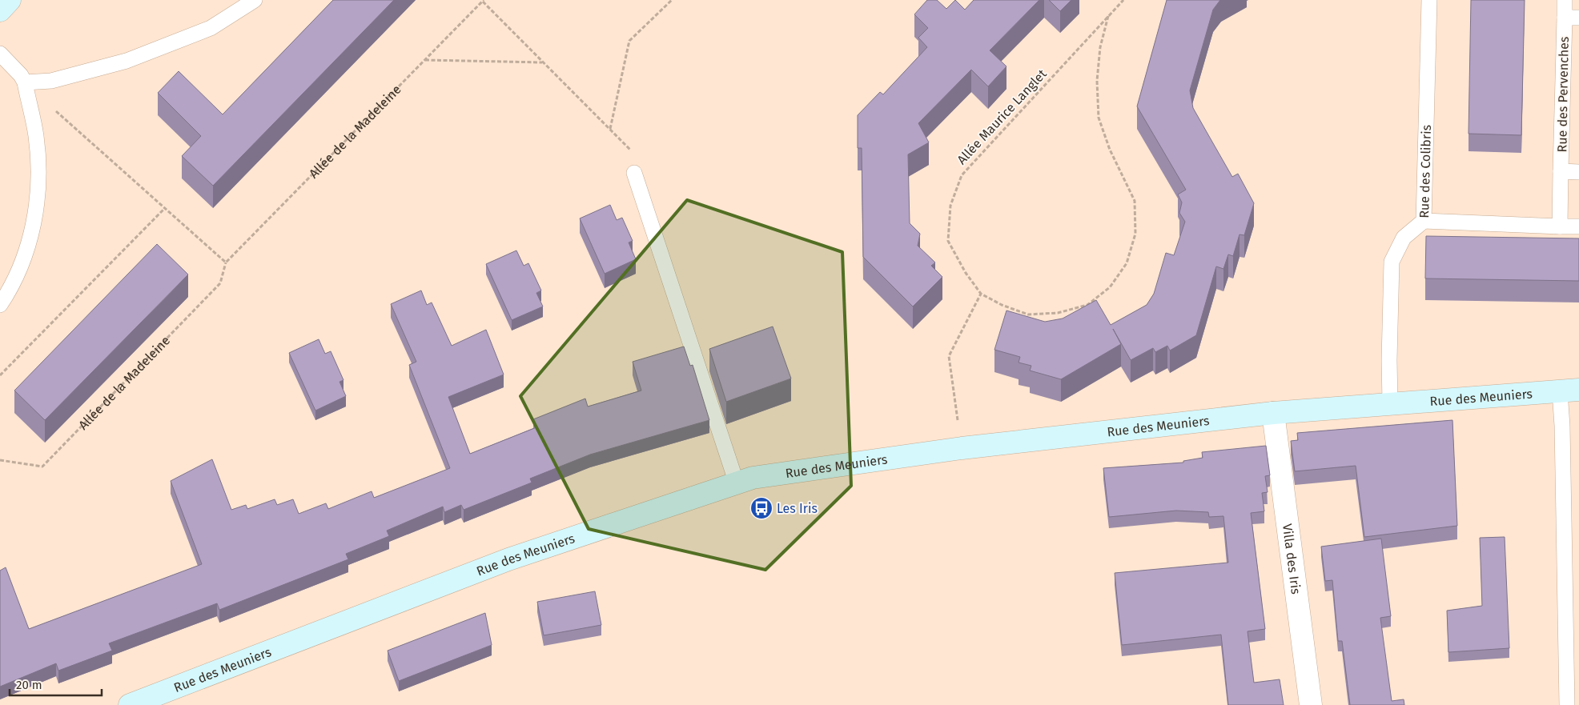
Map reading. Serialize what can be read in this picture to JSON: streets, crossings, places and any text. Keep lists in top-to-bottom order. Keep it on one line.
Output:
{"streets":{"street":["Rue des Meuniers","Villa des Iris"],"lane":["Rue des Pervenches","Rue des Colibris"],"path":["Allée Maurice Langlet","Allée de la Madeleine"]},"crossings":[["Rue des Colibris","Rue des Meuniers"],["Rue des Meuniers","Villa des Iris"]],"places":{"bus stop":["Les Iris"]},"scale_bar":"20 m"}
